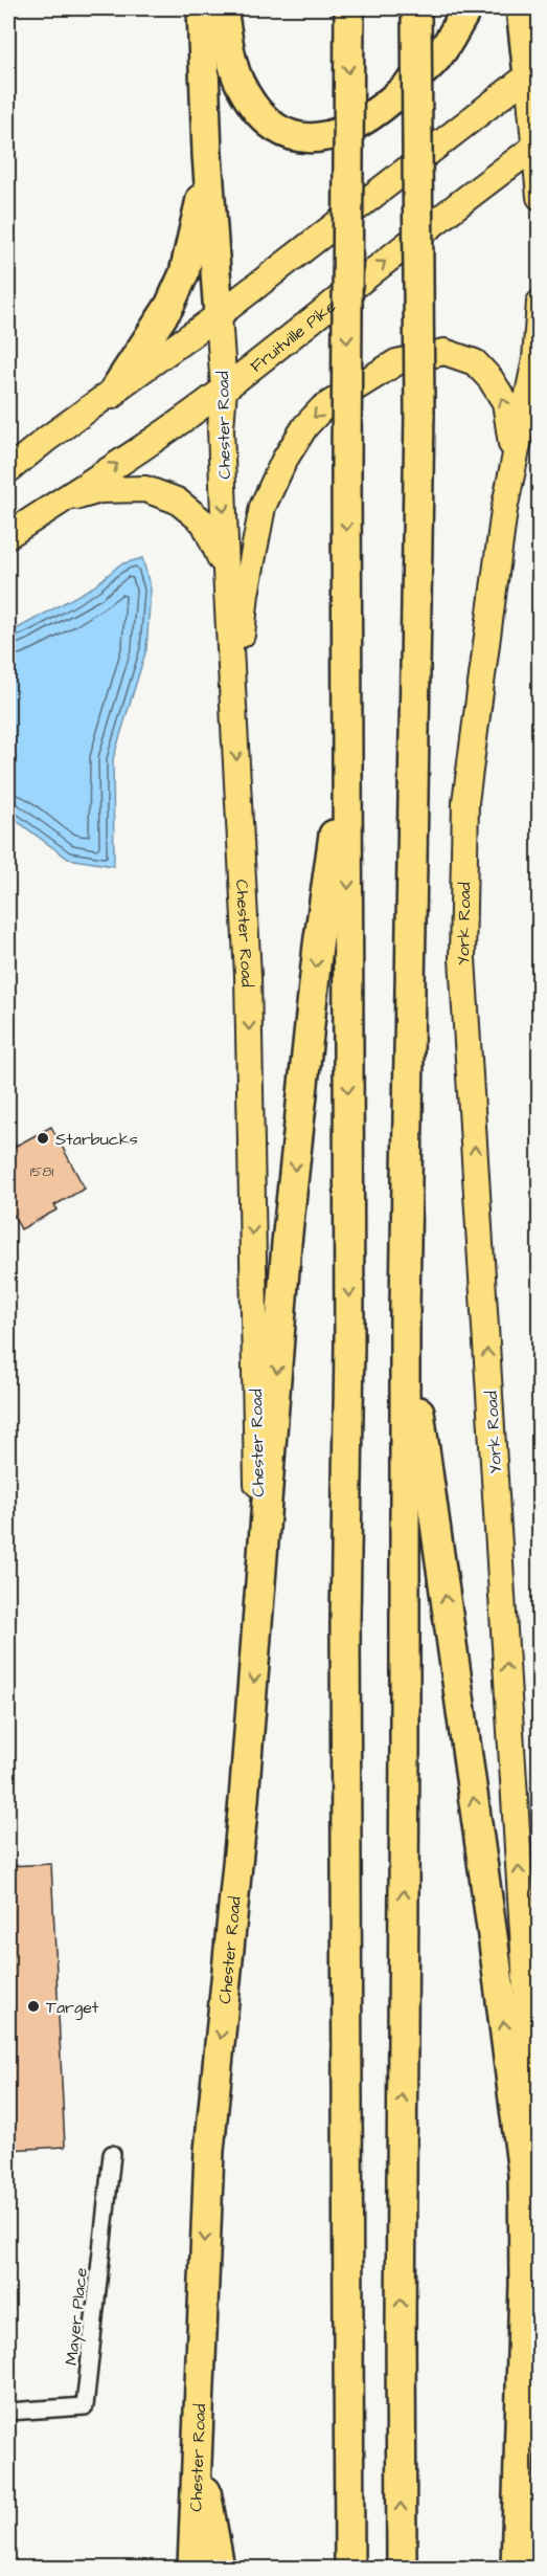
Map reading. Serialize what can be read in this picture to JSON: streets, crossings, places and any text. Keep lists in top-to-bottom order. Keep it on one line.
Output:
{"streets":{"highway":["Chester Road","York Road"],"main road":["Fruitville Pike"],"street":["Mayer Place"]},"crossings":[["Fruitville Pike","Chester Road"]],"one_way":["Chester Road","York Road"],"places":["Starbucks","Target"],"house_numbers":["1581"]}
